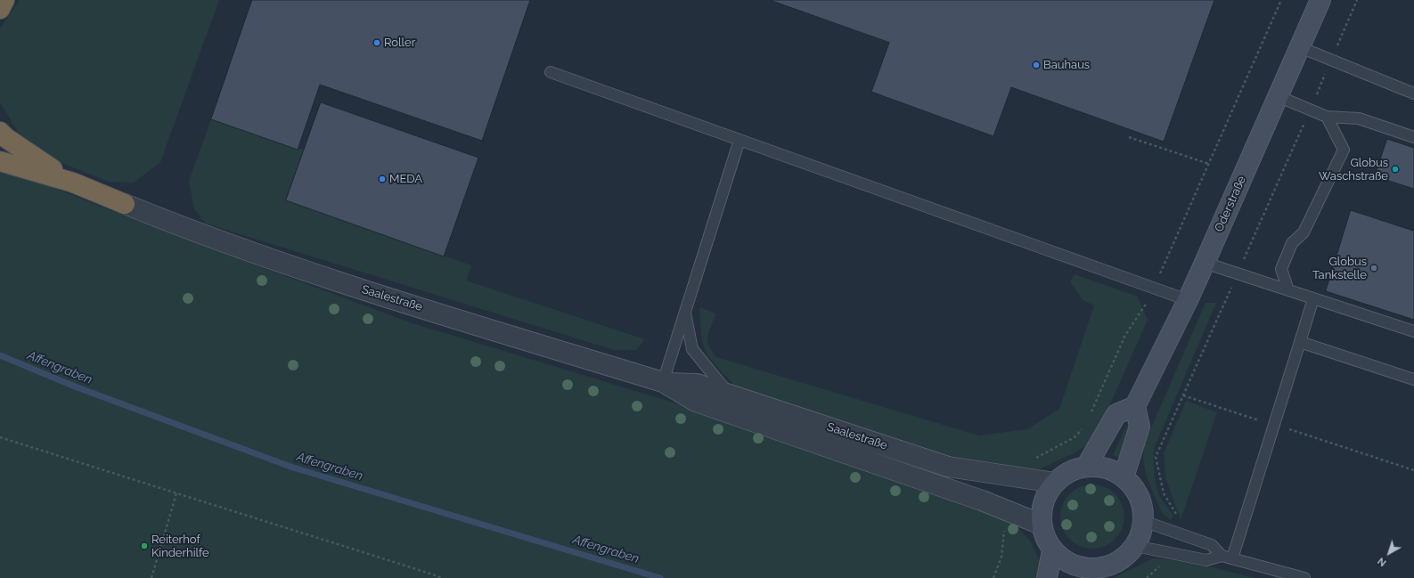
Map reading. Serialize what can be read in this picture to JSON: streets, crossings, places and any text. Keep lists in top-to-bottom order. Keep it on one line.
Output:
{"streets":{"street":["Oderstraße","Saalestraße"]},"water":["Affengraben"],"places":["Roller","Bauhaus","Globus Waschstraße","MEDA","Globus Tankstelle","Reiterhof Kinderhilfe"],"north":"bottom left"}
